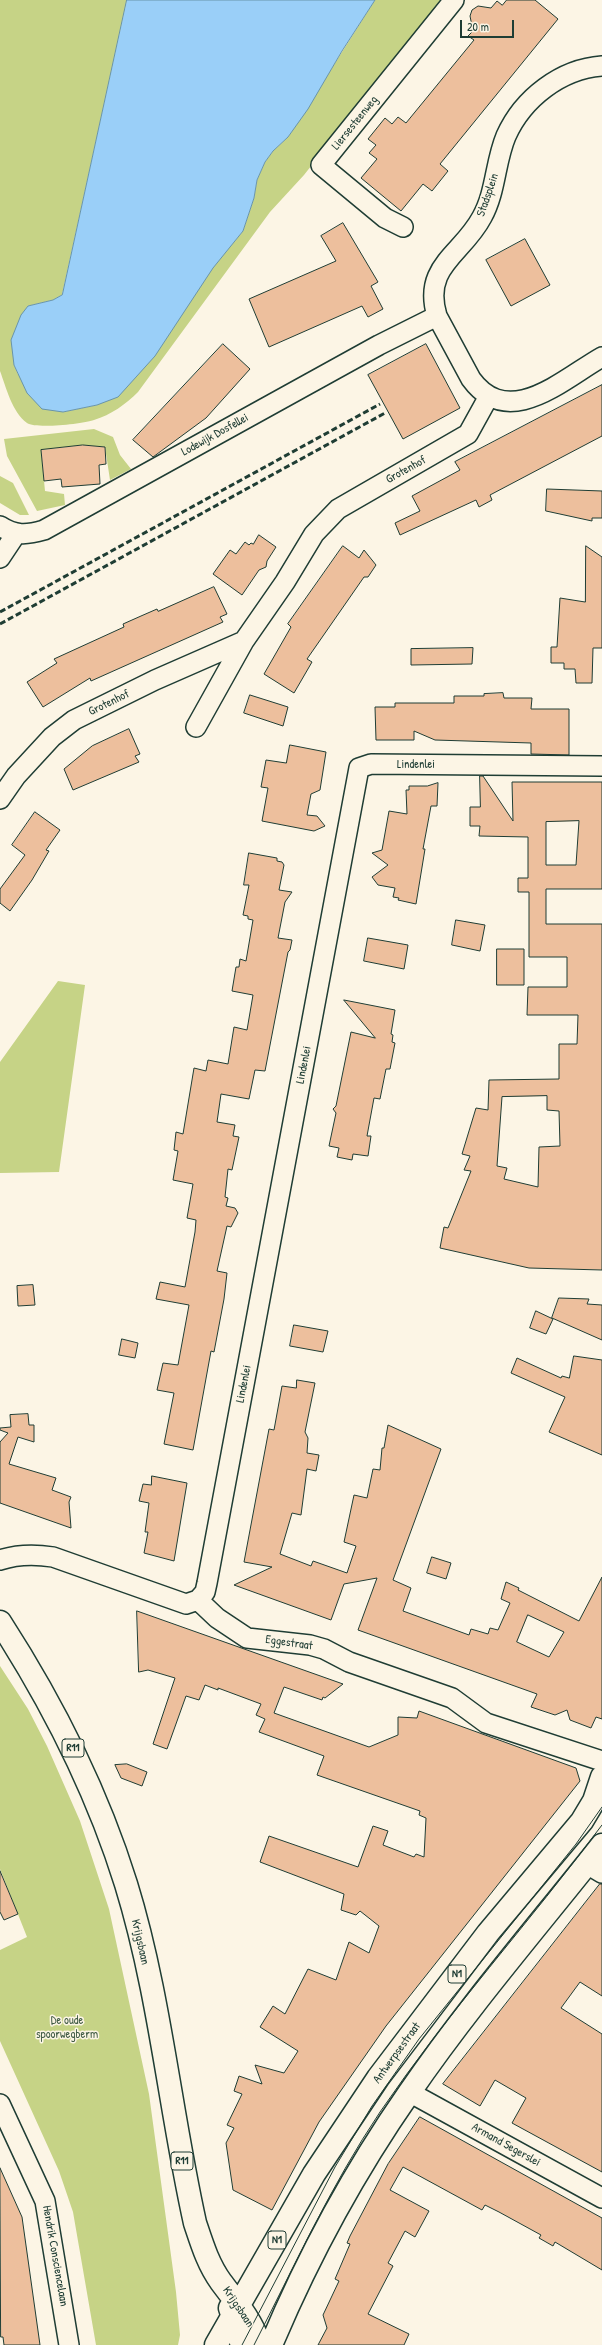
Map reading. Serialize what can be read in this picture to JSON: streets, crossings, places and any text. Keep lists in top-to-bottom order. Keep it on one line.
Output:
{"streets":{"main road":["R11","Krijgsbaan","N1","Antwerpsestraat"],"street":["Liersesteenweg","Stadsplein","Lodewijk Dosfellei","Grotenhof","Lindenlei","Eggestraat","Armand Segerslei","Hendrik Consciencelaan"]},"crossings":[["Stadsplein","Lodewijk Dosfellei"],["Stadsplein","Grotenhof"],["Lindenlei","Eggestraat"],["Krijgsbaan","Antwerpsestraat"]],"parks":["De oude spoorwegberm"],"scale_bar":"20 m"}
